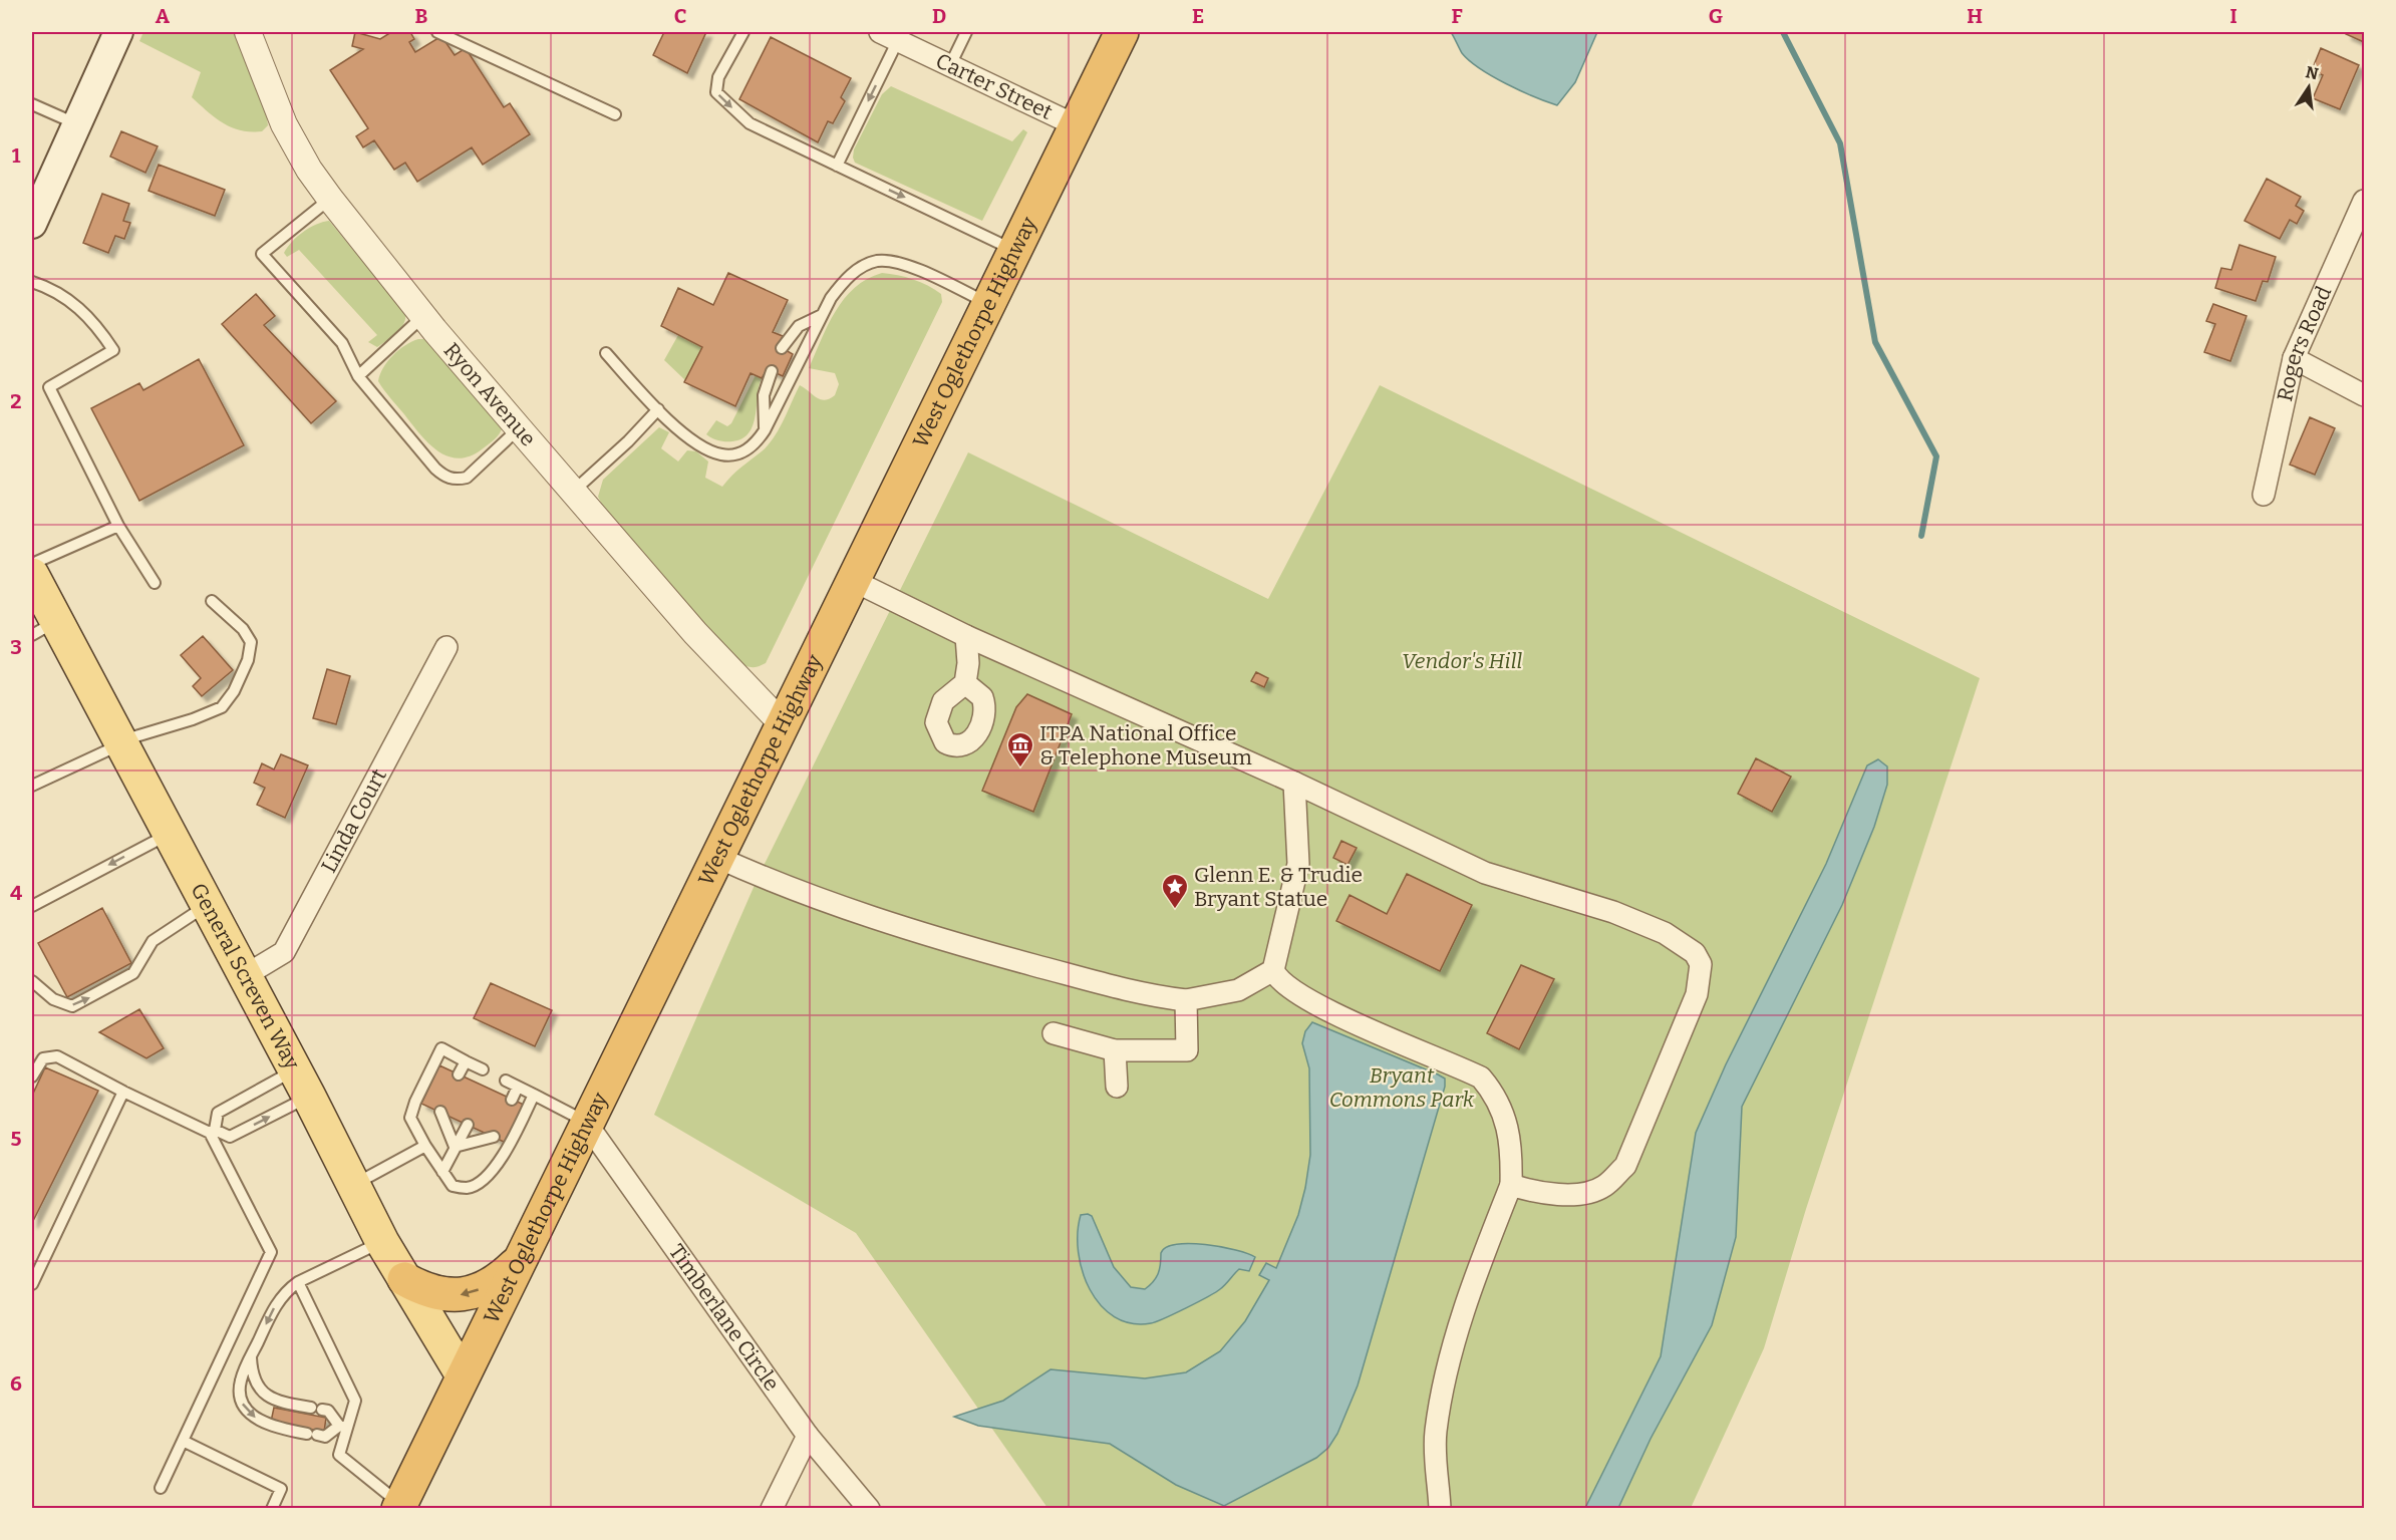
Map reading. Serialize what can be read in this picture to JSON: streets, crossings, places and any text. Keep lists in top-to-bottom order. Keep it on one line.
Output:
{"streets":{"highway":["West Oglethorpe Highway"],"main road":["General Screven Way"],"street":["Carter Street","Rogers Road","Ryon Avenue","Linda Court","Timberlane Circle"]},"crossings":[["Carter Street","West Oglethorpe Highway"],["West Oglethorpe Highway","Ryon Avenue"],["West Oglethorpe Highway","General Screven Way"],["West Oglethorpe Highway","Timberlane Circle"],["Linda Court","General Screven Way"]],"parks":["Vendor's Hill","Bryant Commons Park"],"places":{"museum":["ITPA National Office & Telephone Museum"],"place":["Glenn E. & Trudie Bryant Statue"]},"north":"top","grid":{"columns":["A","B","C","D","E","F","G","H","I"],"rows":["1","2","3","4","5","6"]}}
